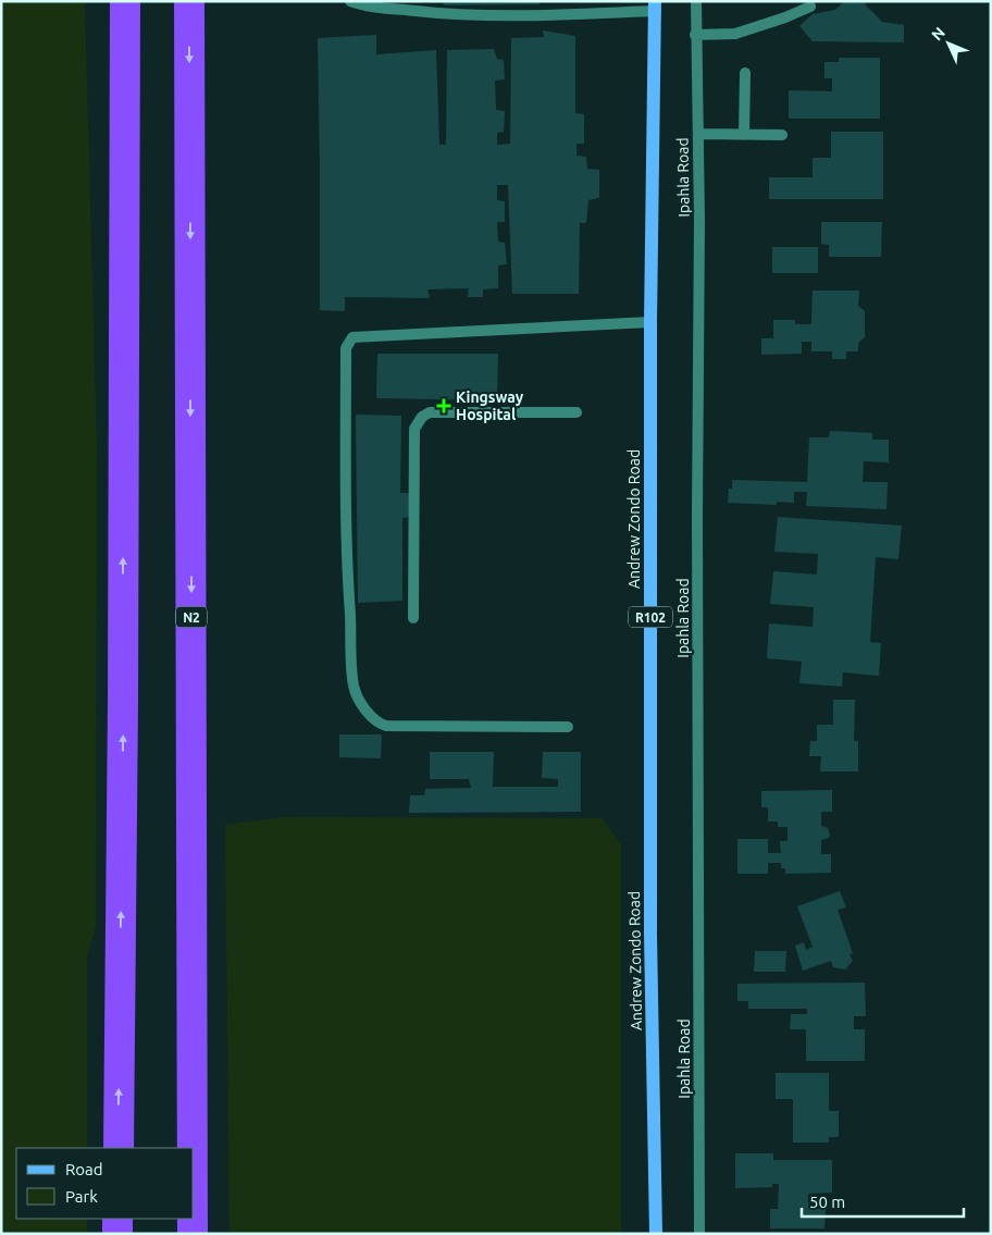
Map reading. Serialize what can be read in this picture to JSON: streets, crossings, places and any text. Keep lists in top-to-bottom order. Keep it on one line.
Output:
{"streets":{"highway":["N2"],"main road":["Andrew Zondo Road","R102"],"street":["Ipahla Road"]},"places":{"health":["Kingsway Hospital"]},"legend":["Road","Park"],"scale_bar":"50 m","north":"top left"}
